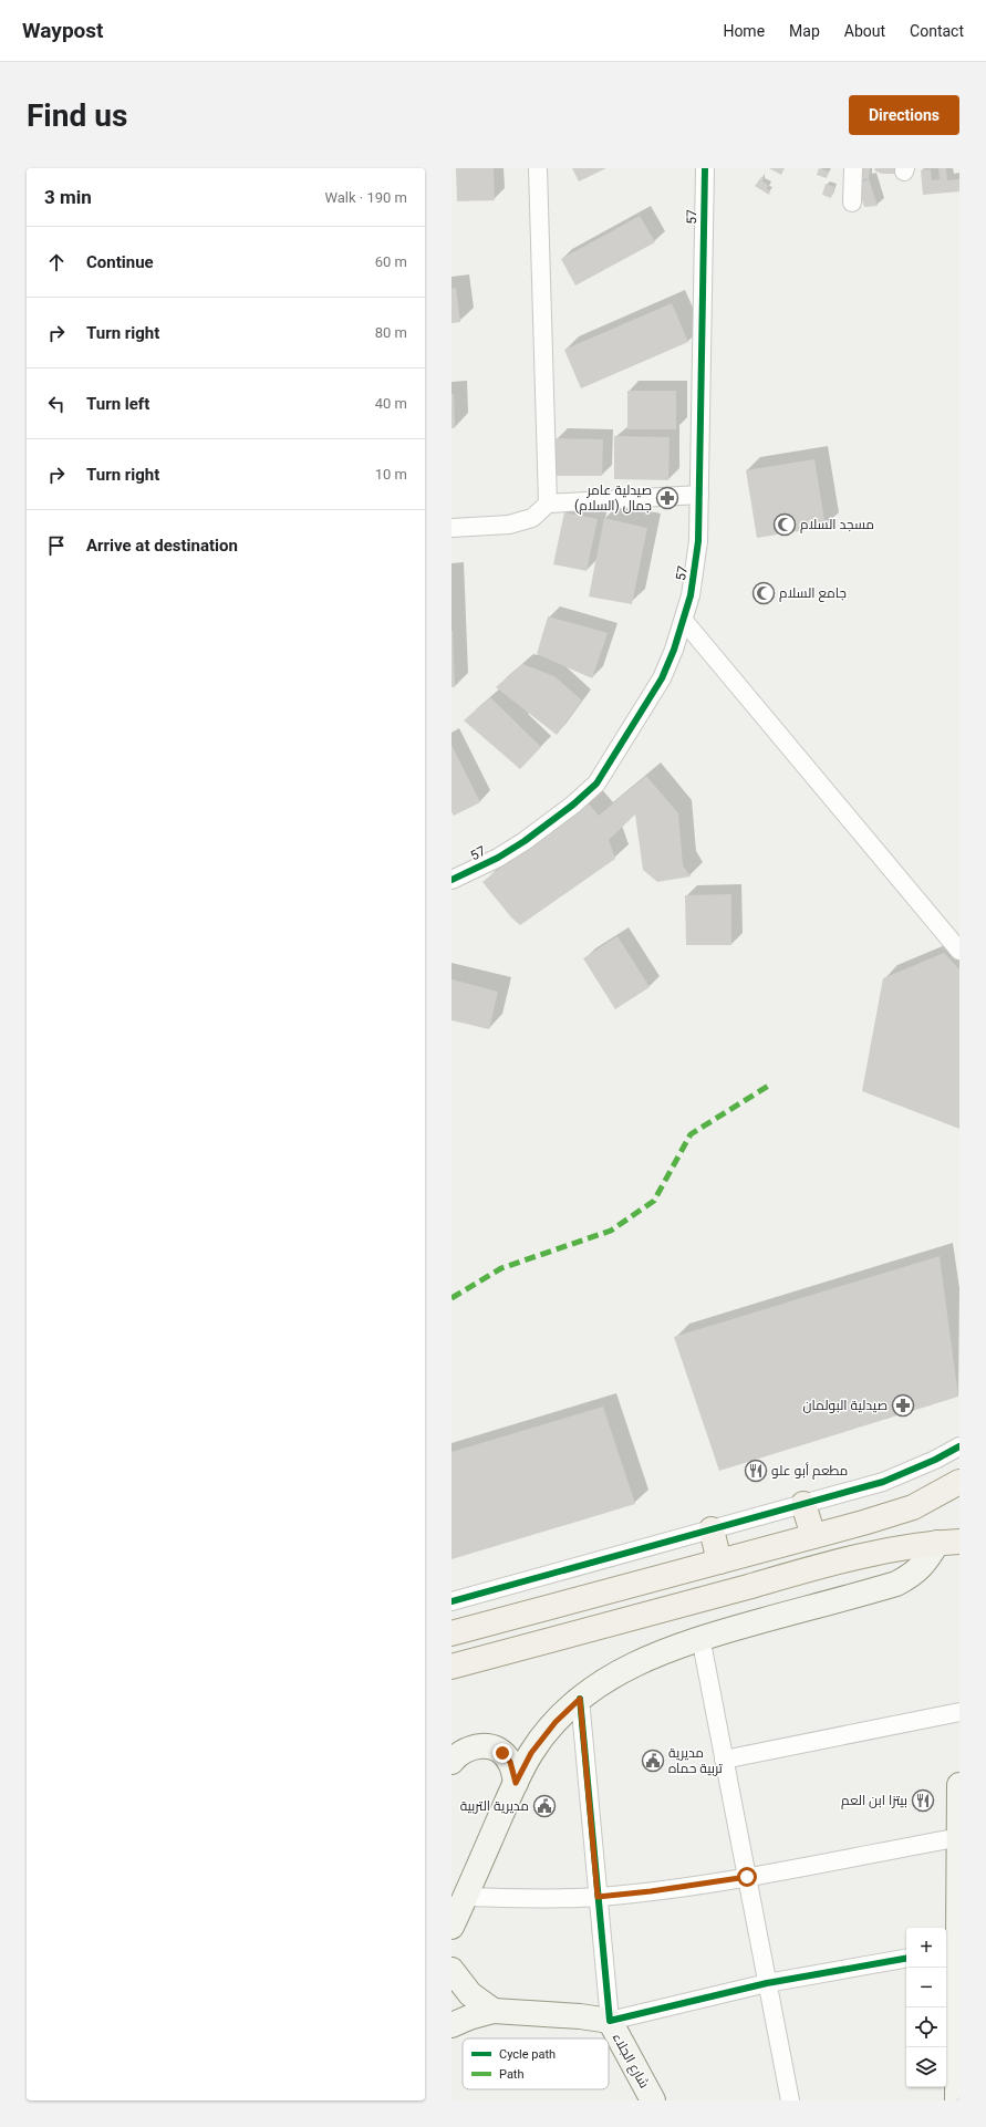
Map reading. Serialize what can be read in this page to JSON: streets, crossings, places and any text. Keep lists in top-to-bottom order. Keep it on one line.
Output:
{"streets":{"main road":["شارع الجلاء"],"street":["57"]},"places":{"pharmacy":["صيدلية عامر جمال (السلام)","صيدلية البولمان"],"mosque":["مسجد السلام","جامع السلام"],"restaurant":["مطعم أبو علو","بيتزا ابن العم"],"public building":["مديرية تربية حماه","مديرية التربية"]},"legend":["Cycle path","Path"],"page":{"header":"Waypost","nav":["Home","Map","About","Contact"],"buttons":"Directions","title":"Find us","heading":["3 min","Walk · 190 m"],"list":[["Continue","60 m"],["Turn right","80 m"],["Turn left","40 m"],["Turn right","10 m"],"Arrive at destination"],"map_buttons":["+","−"]}}
